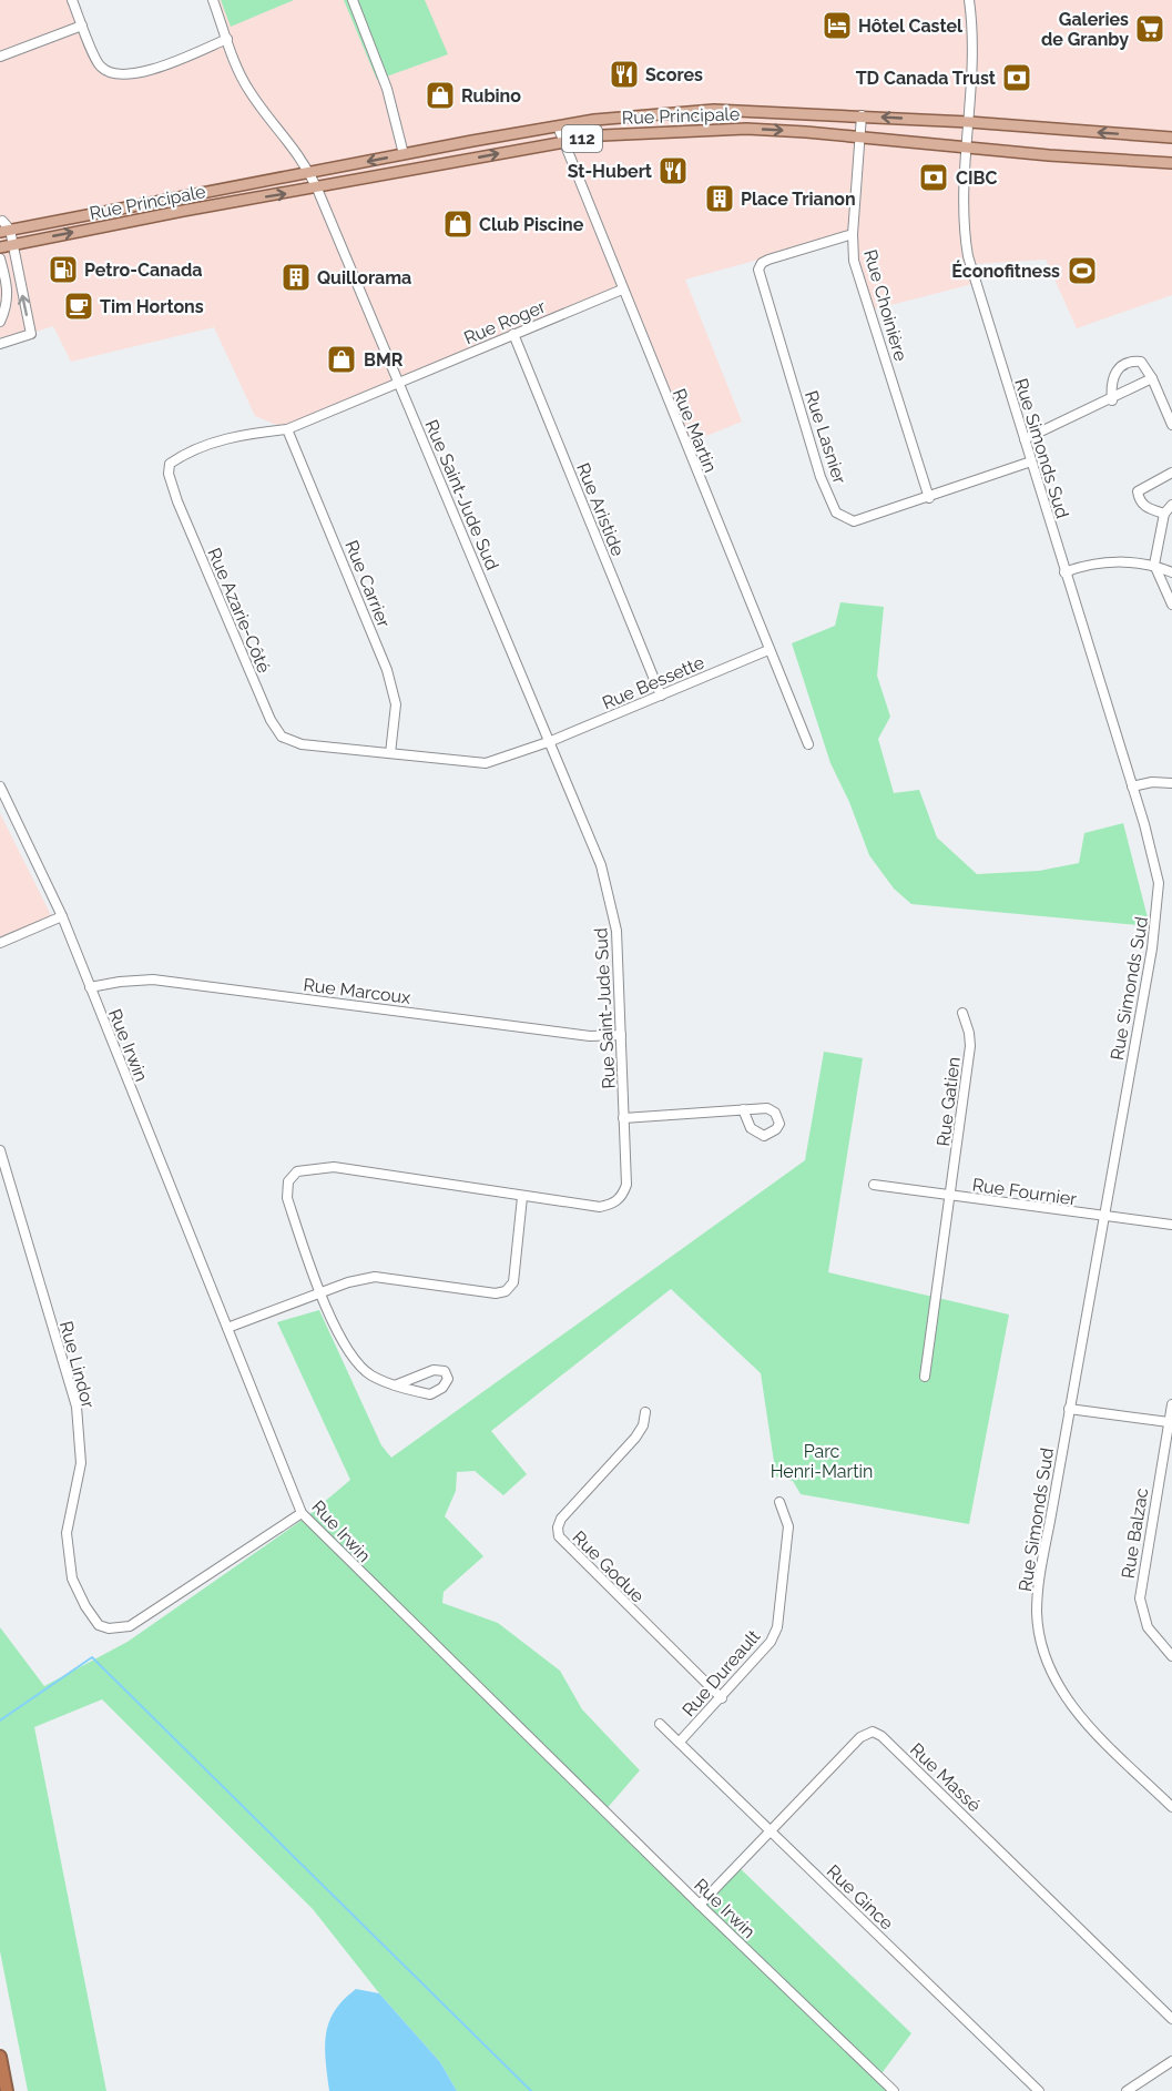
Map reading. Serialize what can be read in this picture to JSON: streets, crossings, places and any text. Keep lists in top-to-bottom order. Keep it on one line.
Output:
{"streets":{"main road":["Rue Principale","112"],"street":["Rue Choinière","Rue Roger","Rue Martin","Rue Lasnier","Rue Simonds Sud","Rue Saint-Jude Sud","Rue Aristide","Rue Carrier","Rue Azarie-Côté","Rue Bessette","Rue Marcoux","Rue Irwin","Rue Gatien","Rue Fournier","Rue Lindor","Rue Balzac","Rue Godue","Rue Dureault","Rue Massé","Rue Gince"]},"crossings":[["Rue Principale","Rue Choinière"],["Rue Principale","Rue Martin"],["Rue Principale","Rue Simonds Sud"],["Rue Principale","Rue Saint-Jude Sud"],["Rue Choinière","Rue Lasnier"],["Rue Roger","Rue Martin"],["Rue Roger","Rue Saint-Jude Sud"],["Rue Roger","Rue Aristide"],["Rue Roger","Rue Azarie-Côté"],["Rue Martin","Rue Bessette"],["Rue Lasnier","Rue Simonds Sud"],["Rue Simonds Sud","Rue Fournier"],["Rue Saint-Jude Sud","Rue Azarie-Côté"],["Rue Saint-Jude Sud","Rue Bessette"],["Rue Saint-Jude Sud","Rue Marcoux"],["Rue Aristide","Rue Bessette"],["Rue Carrier","Rue Azarie-Côté"],["Rue Azarie-Côté","Rue Bessette"],["Rue Marcoux","Rue Irwin"],["Rue Irwin","Rue Lindor"],["Rue Irwin","Rue Massé"],["Rue Gatien","Rue Fournier"],["Rue Godue","Rue Dureault"],["Rue Dureault","Rue Gince"],["Rue Massé","Rue Gince"]],"parks":["Parc Henri-Martin"],"places":{"hotel":["Hôtel Castel"],"supermarket":["Galeries de Granby"],"restaurant":["Scores","St-Hubert"],"bank":["TD Canada Trust","CIBC"],"shop":["Rubino","Club Piscine","BMR"],"building":["Place Trianon","Quillorama"],"fuel station":["Petro-Canada"],"sports":["Éconofitness"],"cafe":["Tim Hortons"]}}
